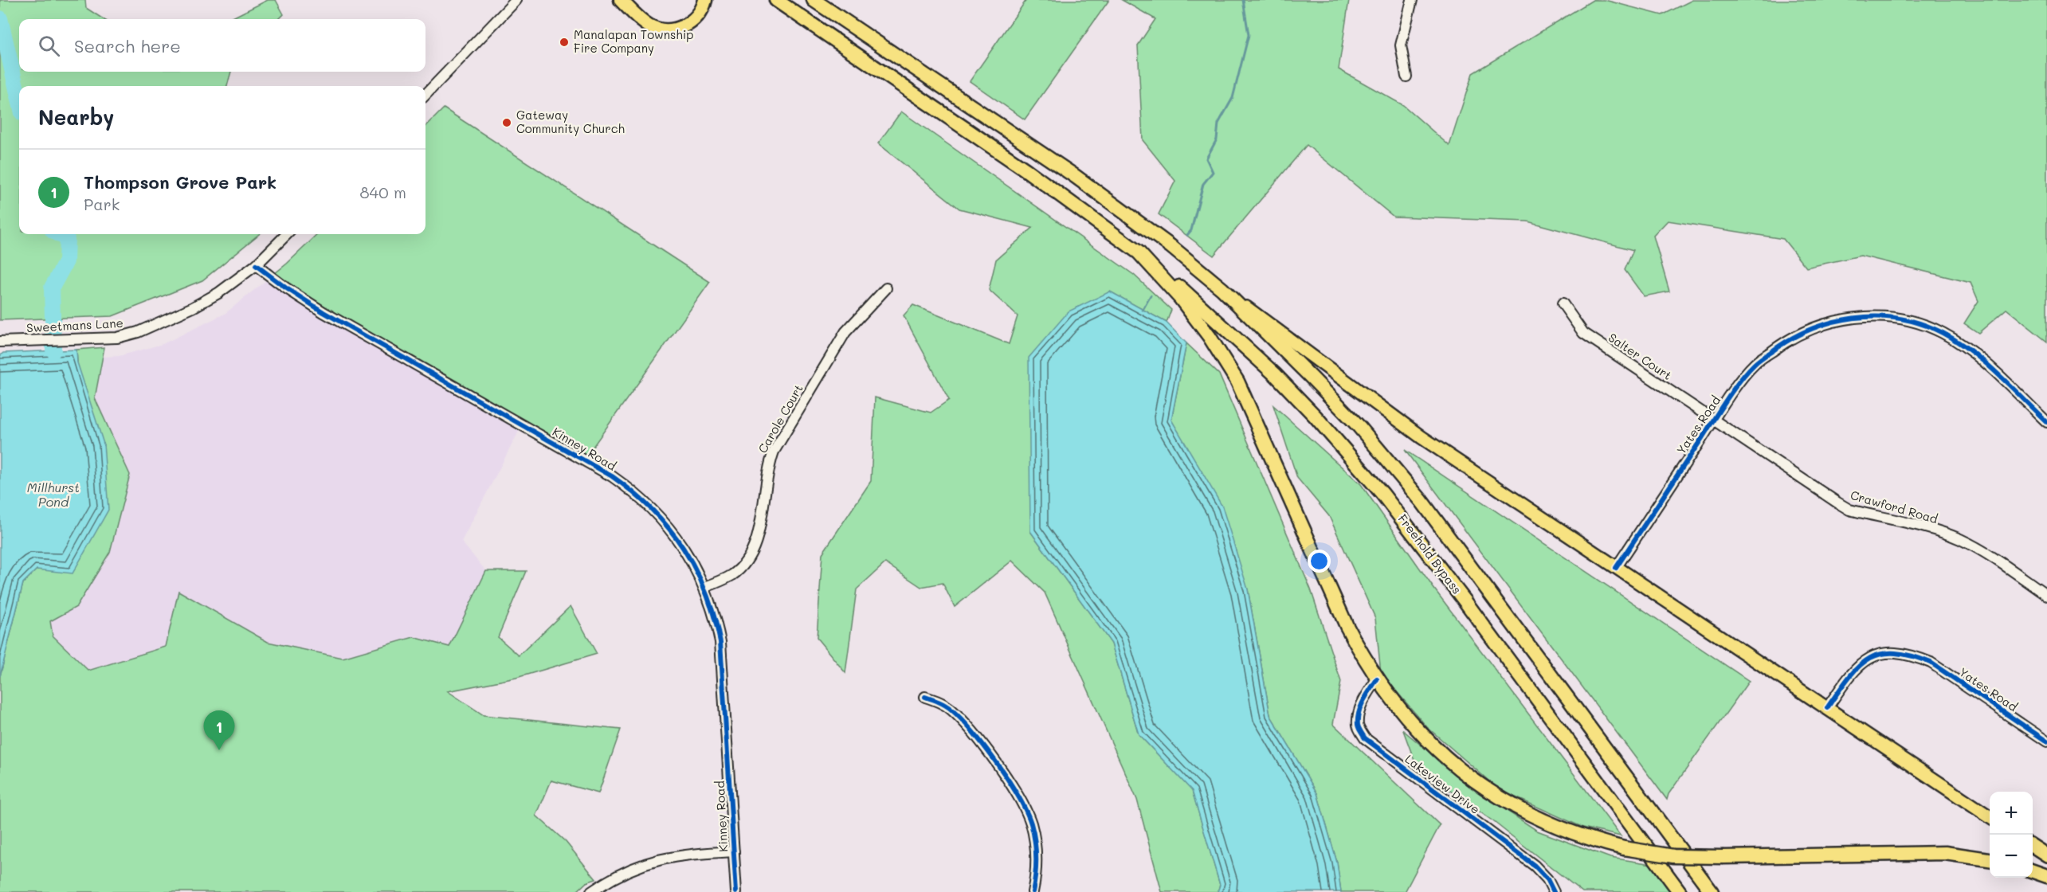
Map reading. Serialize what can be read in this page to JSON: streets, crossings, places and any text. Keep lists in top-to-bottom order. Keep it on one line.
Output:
{"streets":{"highway":["Freehold Bypass"],"street":["Sweetmans Lane","Salter Court","Carole Court","Yates Road","Kinney Road","Crawford Road","Lakeview Drive"]},"crossings":[["Sweetmans Lane","Kinney Road"],["Salter Court","Yates Road"],["Salter Court","Crawford Road"],["Carole Court","Kinney Road"],["Yates Road","Crawford Road"]],"water":["Millhurst Pond"],"places":["Manalapan Township Fire Company","Gateway Community Church"],"page":{"search":"Search here","heading":"Nearby","list":[{"mark":"1","name":"Thompson Grove Park","note":"Park","value":"840 m"}],"pins":"1","map_buttons":["+","−"]}}
